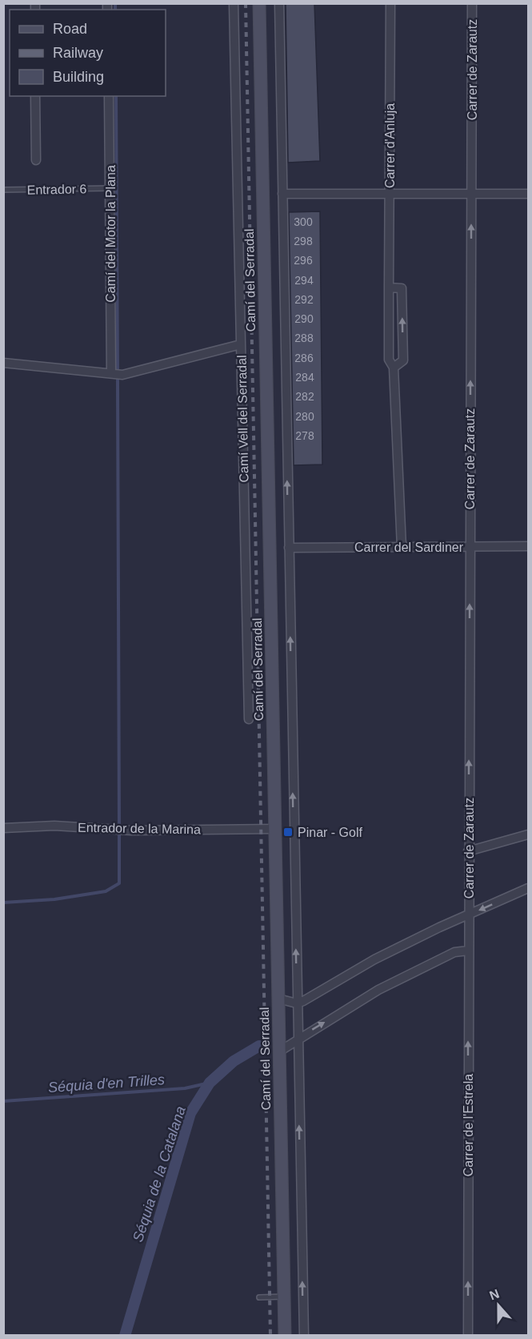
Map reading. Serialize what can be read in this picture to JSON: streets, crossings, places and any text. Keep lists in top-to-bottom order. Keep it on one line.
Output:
{"streets":{"street":["Carrer de Zarautz","Carrer d'Anluja","Camí del Motor la Plana","Camí del Serradal","Camí Vell del Serradal","Carrer del Sardiner","Entrador de la Marina","Carrer de l'Estrela"],"lane":["Entrador 6"]},"crossings":[["Carrer de Zarautz","Carrer del Sardiner"],["Carrer de Zarautz","Carrer de l'Estrela"],["Carrer d'Anluja","Carrer del Sardiner"],["Entrador 6","Camí del Motor la Plana"],["Camí del Serradal","Entrador de la Marina"]],"one_way":["Carrer de Zarautz","Carrer de l'Estrela"],"water":["Séquia d'en Trilles","Séquia de la Catalana"],"places":{"transit":["Pinar - Golf"]},"house_numbers":["300","298","296","294","292","290","288","286","284","282","280","278"],"legend":["Road","Railway","Building"],"north":"top"}
